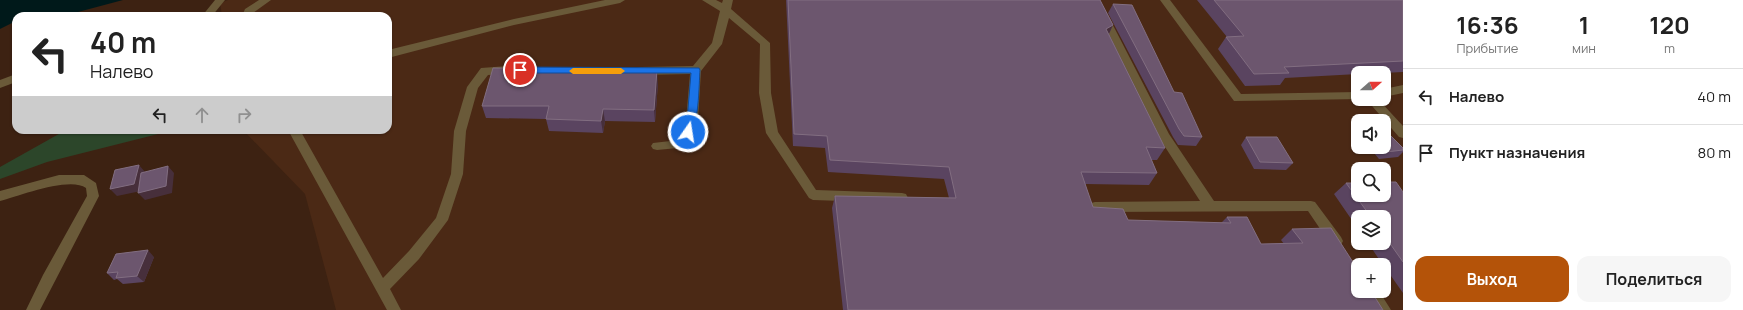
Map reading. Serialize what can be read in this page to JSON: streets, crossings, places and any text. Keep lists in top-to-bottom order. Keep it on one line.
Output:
{"north":"right","page":{"eta":["16:36","Прибытие","1","мин","120","m"],"turn":["40 m","Налево"],"map_buttons":"+","list":[{"name":"Налево","value":"40 m"},{"name":"Пункт назначения","value":"80 m"}],"buttons":["Выход","Поделиться"]}}
